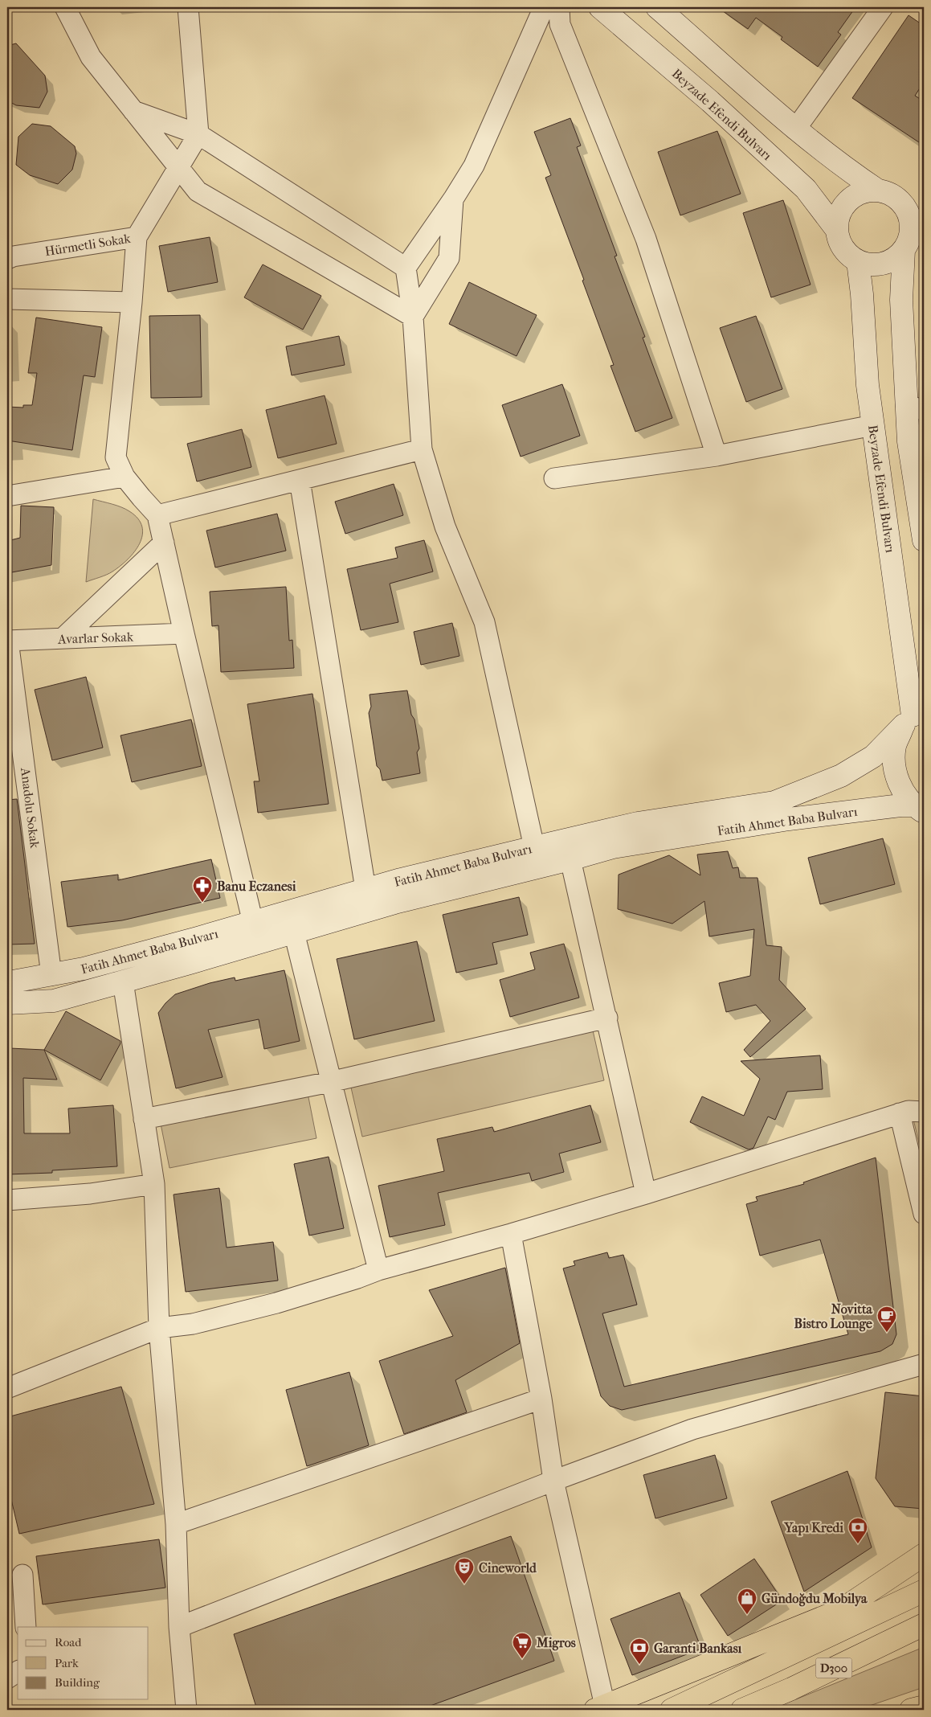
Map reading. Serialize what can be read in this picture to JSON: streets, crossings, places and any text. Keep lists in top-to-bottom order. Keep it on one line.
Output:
{"streets":{"highway":["D300"],"main road":["Beyzade Efendi Bulvarı","Fatih Ahmet Baba Bulvarı"],"street":["Hürmetli Sokak","Avarlar Sokak","Anadolu Sokak"]},"crossings":[["Beyzade Efendi Bulvarı","Fatih Ahmet Baba Bulvarı"],["Avarlar Sokak","Anadolu Sokak"],["Anadolu Sokak","Fatih Ahmet Baba Bulvarı"]],"places":{"pharmacy":["Banu Eczanesi"],"cafe":["Novitta Bistro Lounge"],"bank":["Yapı Kredi","Garanti Bankası"],"theatre":["Cineworld"],"shop":["Gündoğdu Mobilya"],"supermarket":["Migros"]},"legend":["Road","Park","Building"]}
